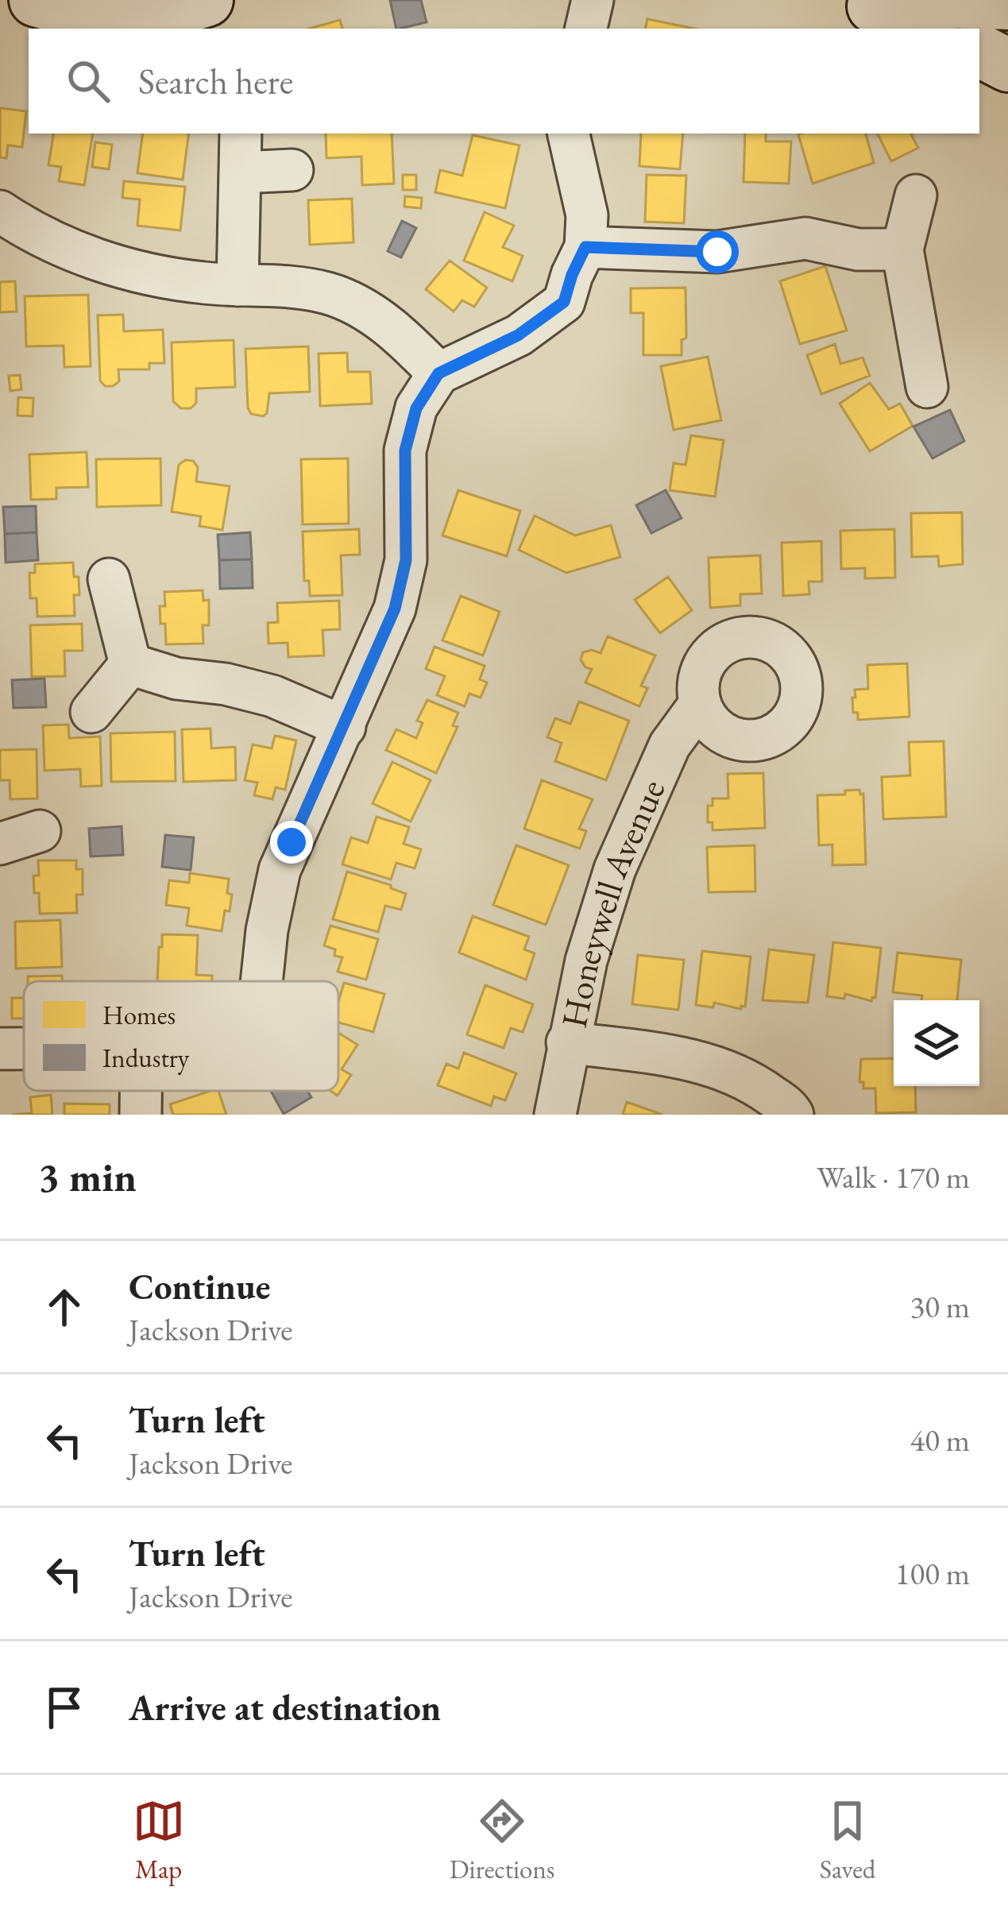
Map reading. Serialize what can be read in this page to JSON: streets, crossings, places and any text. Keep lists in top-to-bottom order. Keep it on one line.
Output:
{"streets":{"street":["Honeywell Avenue"]},"legend":["Homes","Industry"],"page":{"search":"Search here","heading":["3 min","Walk · 170 m"],"list":[["Continue","Jackson Drive","30 m"],["Turn left","Jackson Drive","40 m"],["Turn left","Jackson Drive","100 m"],"Arrive at destination"],"nav":["Map","Directions","Saved"]}}
